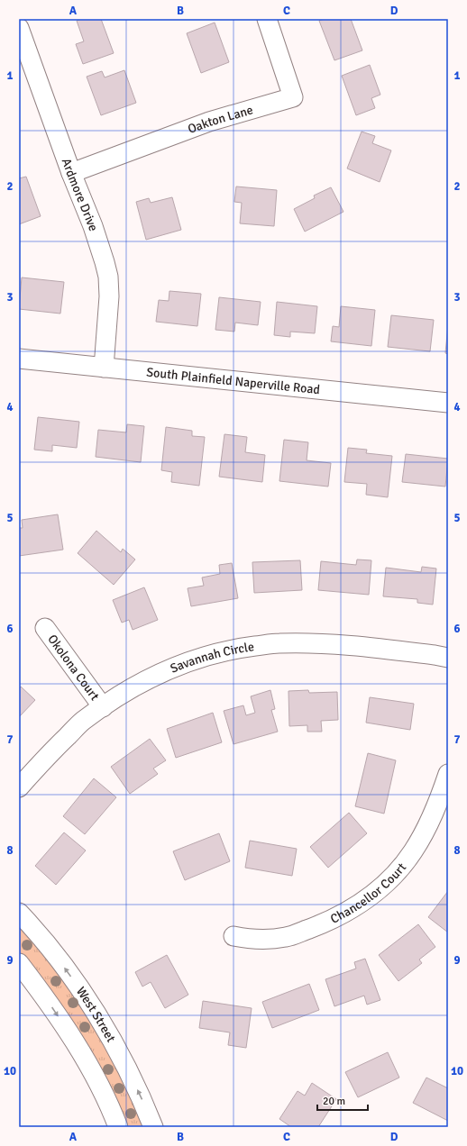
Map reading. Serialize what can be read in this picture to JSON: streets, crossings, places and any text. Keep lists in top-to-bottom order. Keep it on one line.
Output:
{"streets":{"street":["Oakton Lane","Ardmore Drive","South Plainfield Naperville Road","Savannah Circle","Okolona Court","Chancellor Court","West Street"]},"crossings":[["Oakton Lane","Ardmore Drive"],["Ardmore Drive","South Plainfield Naperville Road"],["Savannah Circle","Okolona Court"]],"scale_bar":"20 m","grid":{"columns":["A","B","C","D"],"rows":["1","2","3","4","5","6","7","8","9","10"]}}
